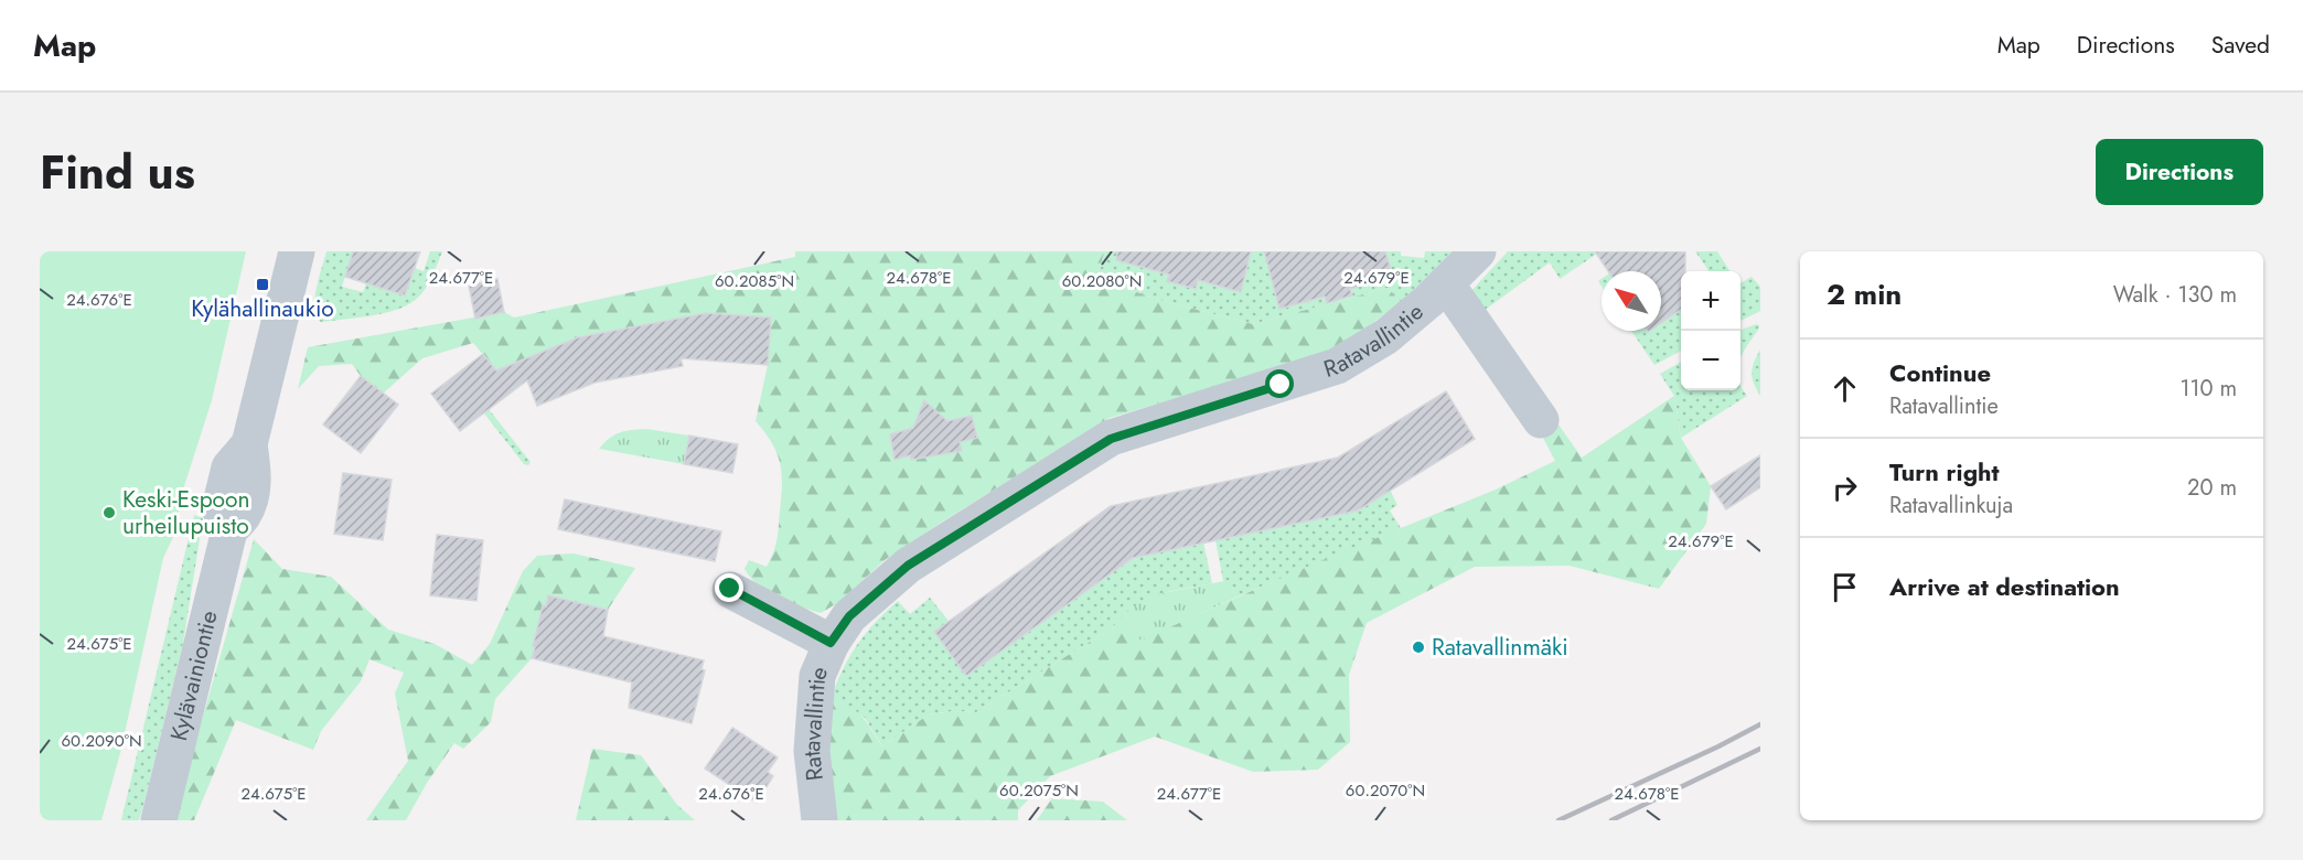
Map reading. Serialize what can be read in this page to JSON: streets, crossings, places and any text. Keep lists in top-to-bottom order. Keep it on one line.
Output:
{"streets":{"street":["Ratavallintie","Kylävainiontie"]},"places":{"transit":["Kylähallinaukio"],"other":["Keski-Espoon urheilupuisto","Ratavallinmäki"]},"north":"top left","page":{"header":"Map","nav":["Map","Directions","Saved"],"title":"Find us","buttons":"Directions","heading":["2 min","Walk · 130 m"],"map_buttons":["+","−"],"list":[["Continue","Ratavallintie","110 m"],["Turn right","Ratavallinkuja","20 m"],"Arrive at destination"]},"coordinates":["24.677°E","24.678°E","24.679°E","60.2085°N","60.2080°N","24.676°E","24.675°E","60.2090°N","60.2075°N","60.2070°N"]}
